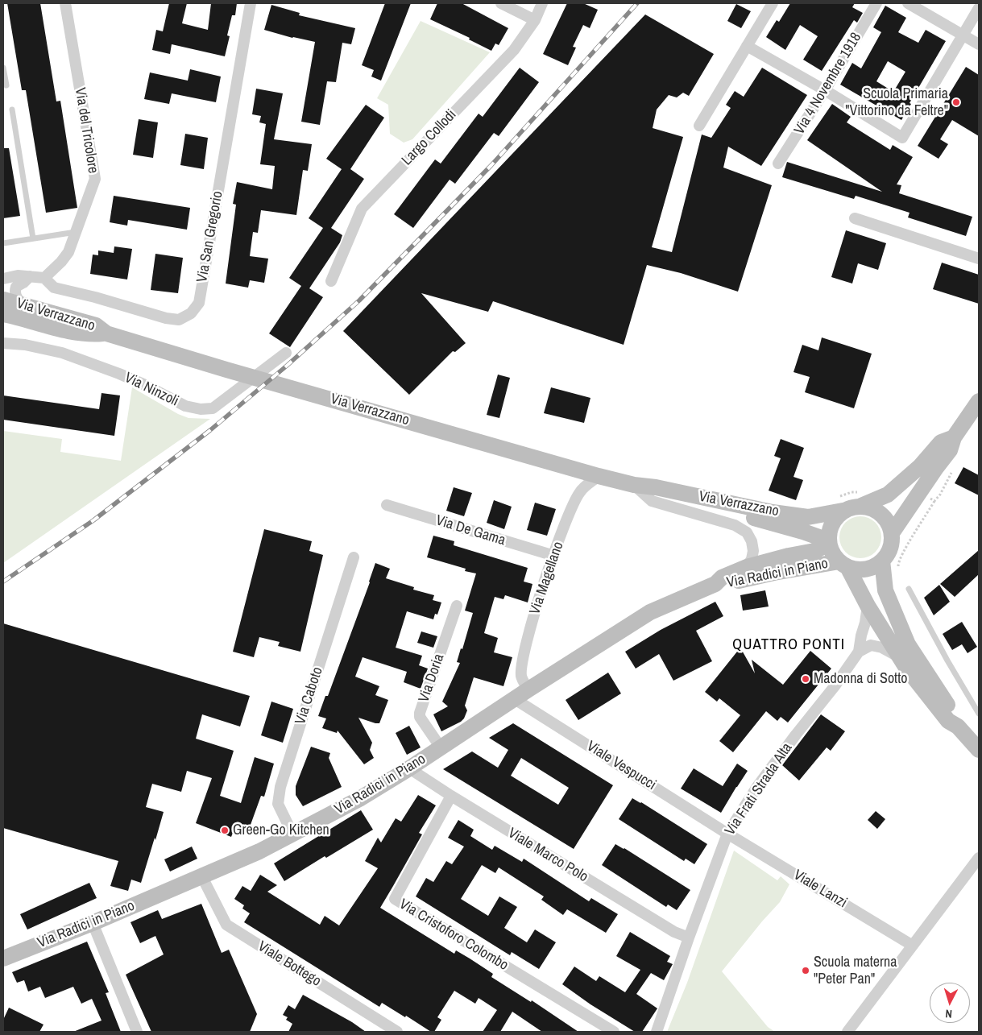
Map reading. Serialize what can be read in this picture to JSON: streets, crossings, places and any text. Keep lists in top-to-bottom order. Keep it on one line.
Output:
{"streets":{"main road":["Via Verrazzano","Via Radici in Piano"],"street":["Via 4 Novembre 1918","Via del Tricolore","Largo Collodi","Via San Gregorio","Via Ninzoli","Via De Gama","Via Magellano","Via Doria","Via Caboto","Viale Vespucci","Via Frati Strada Alta","Viale Marco Polo","Viale Lanzi","Via Cristoforo Colombo","Viale Bottego"]},"crossings":[["Via del Tricolore","Via San Gregorio"],["Via Verrazzano","Via Radici in Piano"],["Via Verrazzano","Via Magellano"],["Via De Gama","Via Magellano"],["Via Radici in Piano","Via Magellano"],["Via Radici in Piano","Via Doria"],["Via Radici in Piano","Via Caboto"],["Via Radici in Piano","Viale Vespucci"],["Via Radici in Piano","Viale Marco Polo"],["Via Radici in Piano","Viale Bottego"],["Viale Vespucci","Via Frati Strada Alta"],["Viale Vespucci","Viale Lanzi"],["Via Frati Strada Alta","Viale Marco Polo"],["Via Frati Strada Alta","Viale Lanzi"],["Viale Marco Polo","Via Cristoforo Colombo"]],"districts":["QUATTRO PONTI"],"places":["Scuola Primaria \"Vittorino da Feltre\"","Madonna di Sotto","Green-Go Kitchen","Scuola materna \"Peter Pan\""],"north":"bottom"}
